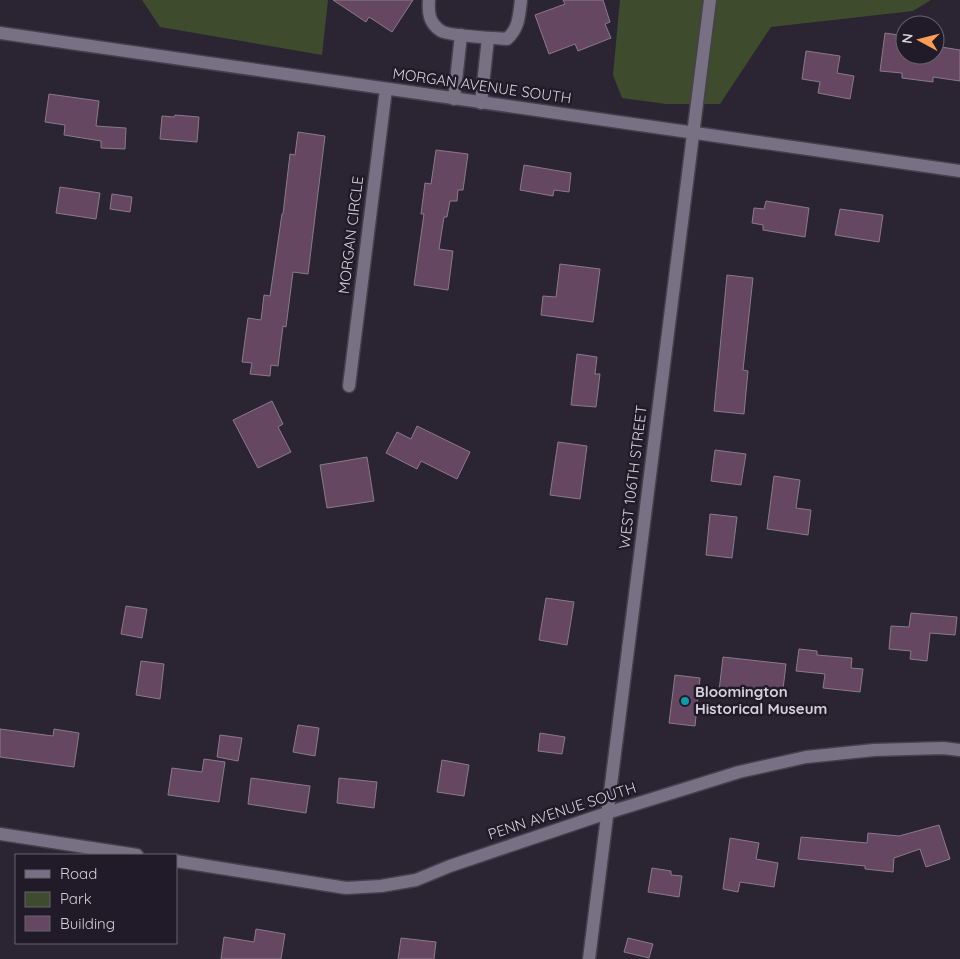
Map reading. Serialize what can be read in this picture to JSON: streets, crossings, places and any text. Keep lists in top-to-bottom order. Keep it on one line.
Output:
{"streets":{"street":["MORGAN AVENUE SOUTH","MORGAN CIRCLE","WEST 106TH STREET","PENN AVENUE SOUTH"]},"crossings":[["MORGAN AVENUE SOUTH","MORGAN CIRCLE"],["MORGAN AVENUE SOUTH","WEST 106TH STREET"],["WEST 106TH STREET","PENN AVENUE SOUTH"]],"places":["Bloomington Historical Museum"],"legend":["Road","Park","Building"],"north":"left"}
